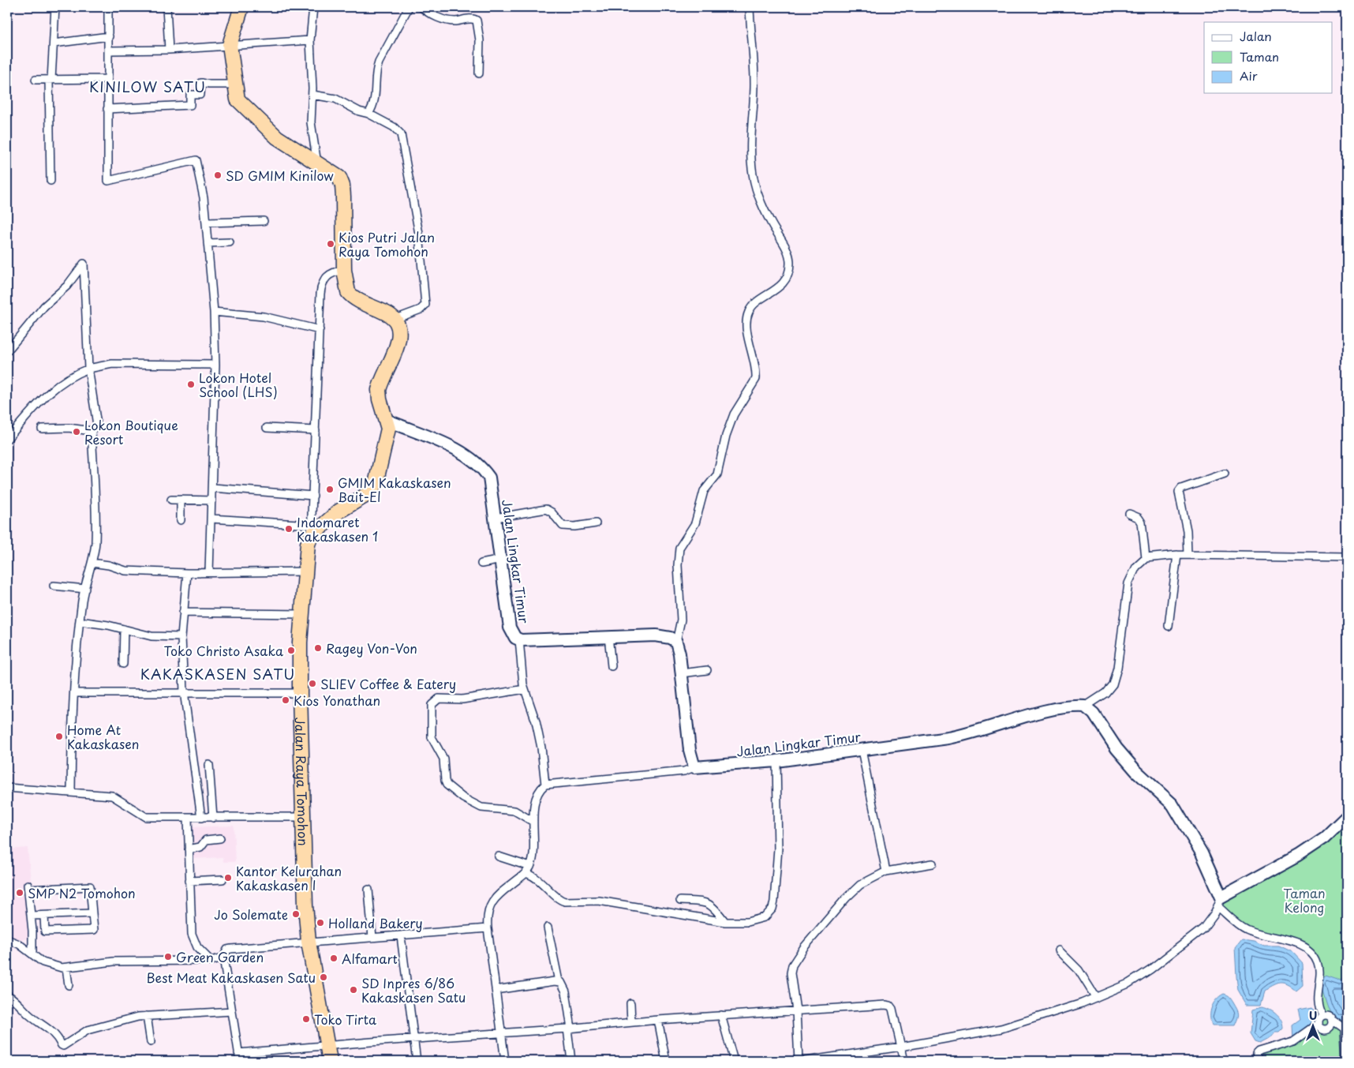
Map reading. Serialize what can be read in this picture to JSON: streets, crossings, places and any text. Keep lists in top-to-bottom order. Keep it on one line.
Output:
{"streets":{"highway":["Jalan Raya Tomohon"],"main road":["Jalan Lingkar Timur"]},"districts":["KINILOW SATU","KAKASKASEN SATU"],"parks":["Taman Kelong"],"places":["SD GMIM Kinilow","Kios Putri Jalan Raya Tomohon","Lokon Hotel School (LHS)","Lokon Boutique Resort","GMIM Kakaskasen Bait-El","Indomaret Kakaskasen 1","Ragey Von-Von","Toko Christo Asaka","SLIEV Coffee & Eatery","Kios Yonathan","Home At Kakaskasen","Kantor Kelurahan Kakaskasen I","SMP N2 Tomohon","Jo Solemate","Holland Bakery","Green Garden","Alfamart","Best Meat Kakaskasen Satu","SD Inpres 6/86 Kakaskasen Satu","Toko Tirta"],"legend":["Jalan","Taman","Air"],"north":"top"}
